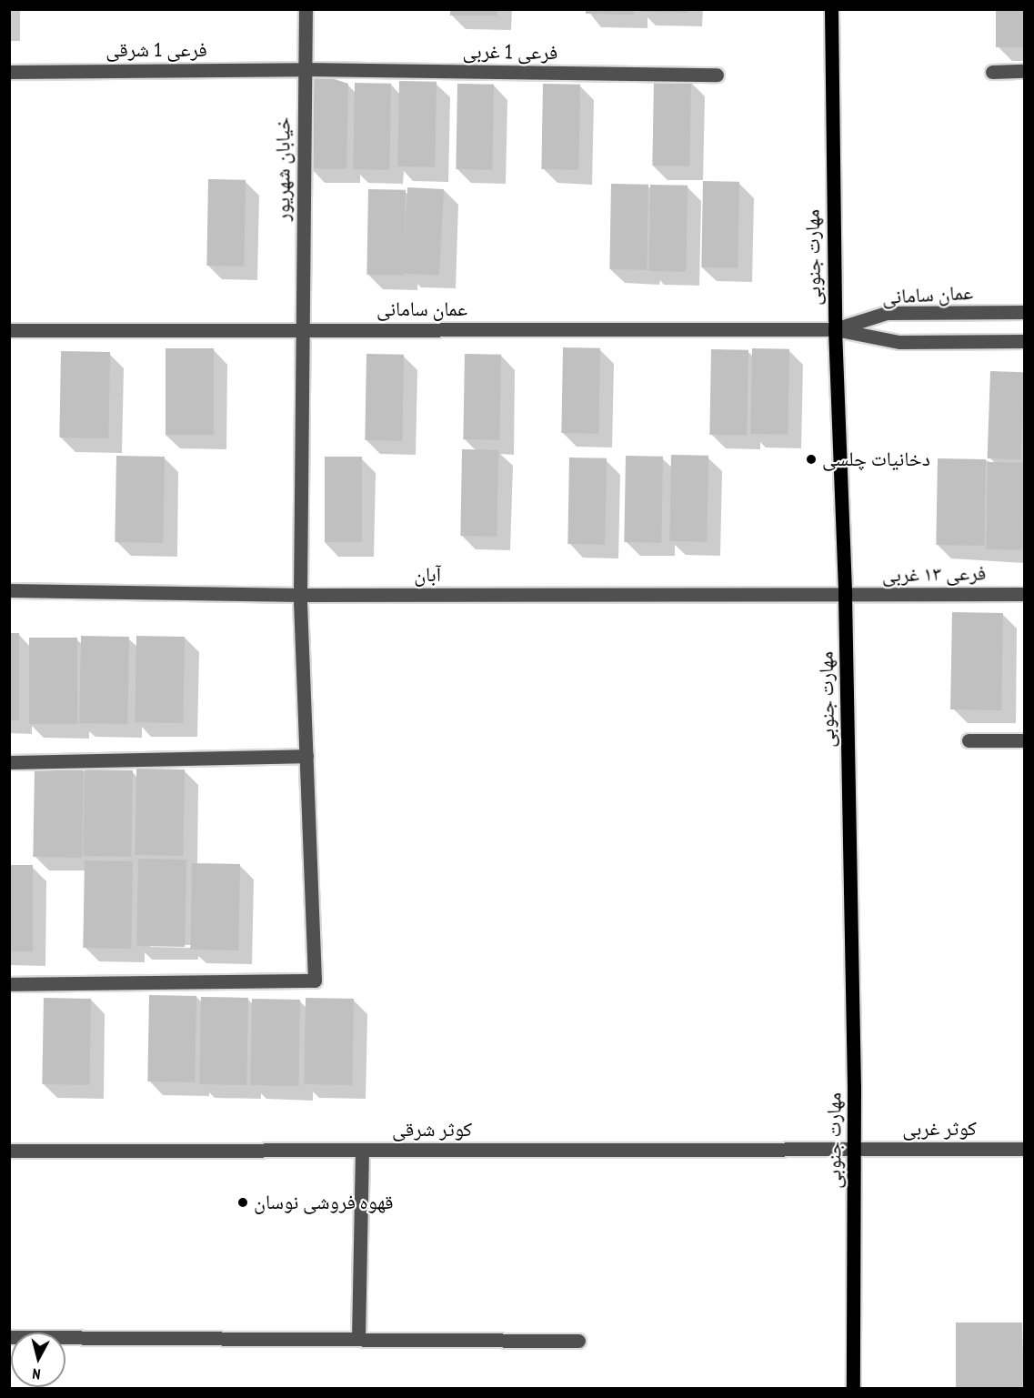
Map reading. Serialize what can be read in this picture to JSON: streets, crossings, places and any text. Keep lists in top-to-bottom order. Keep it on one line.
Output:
{"streets":{"main road":["مهارت جنوبی"],"street":["فرعی 1 شرقی","فرعی 1 غربی","خیابان شهریور","عمان سامانی","فرعی ۱۳ غربی","آبان","کوثر غربی","کوثر شرقی"]},"crossings":[["فرعی 1 شرقی","فرعی 1 غربی"],["فرعی 1 شرقی","خیابان شهریور"],["فرعی 1 غربی","خیابان شهریور"],["خیابان شهریور","عمان سامانی"],["خیابان شهریور","آبان"],["مهارت جنوبی","عمان سامانی"],["مهارت جنوبی","فرعی ۱۳ غربی"],["مهارت جنوبی","آبان"],["مهارت جنوبی","کوثر غربی"],["مهارت جنوبی","کوثر شرقی"],["فرعی ۱۳ غربی","آبان"],["کوثر غربی","کوثر شرقی"]],"places":["دخانیات چلسی","قهوه فروشی نوسان"],"north":"bottom"}
